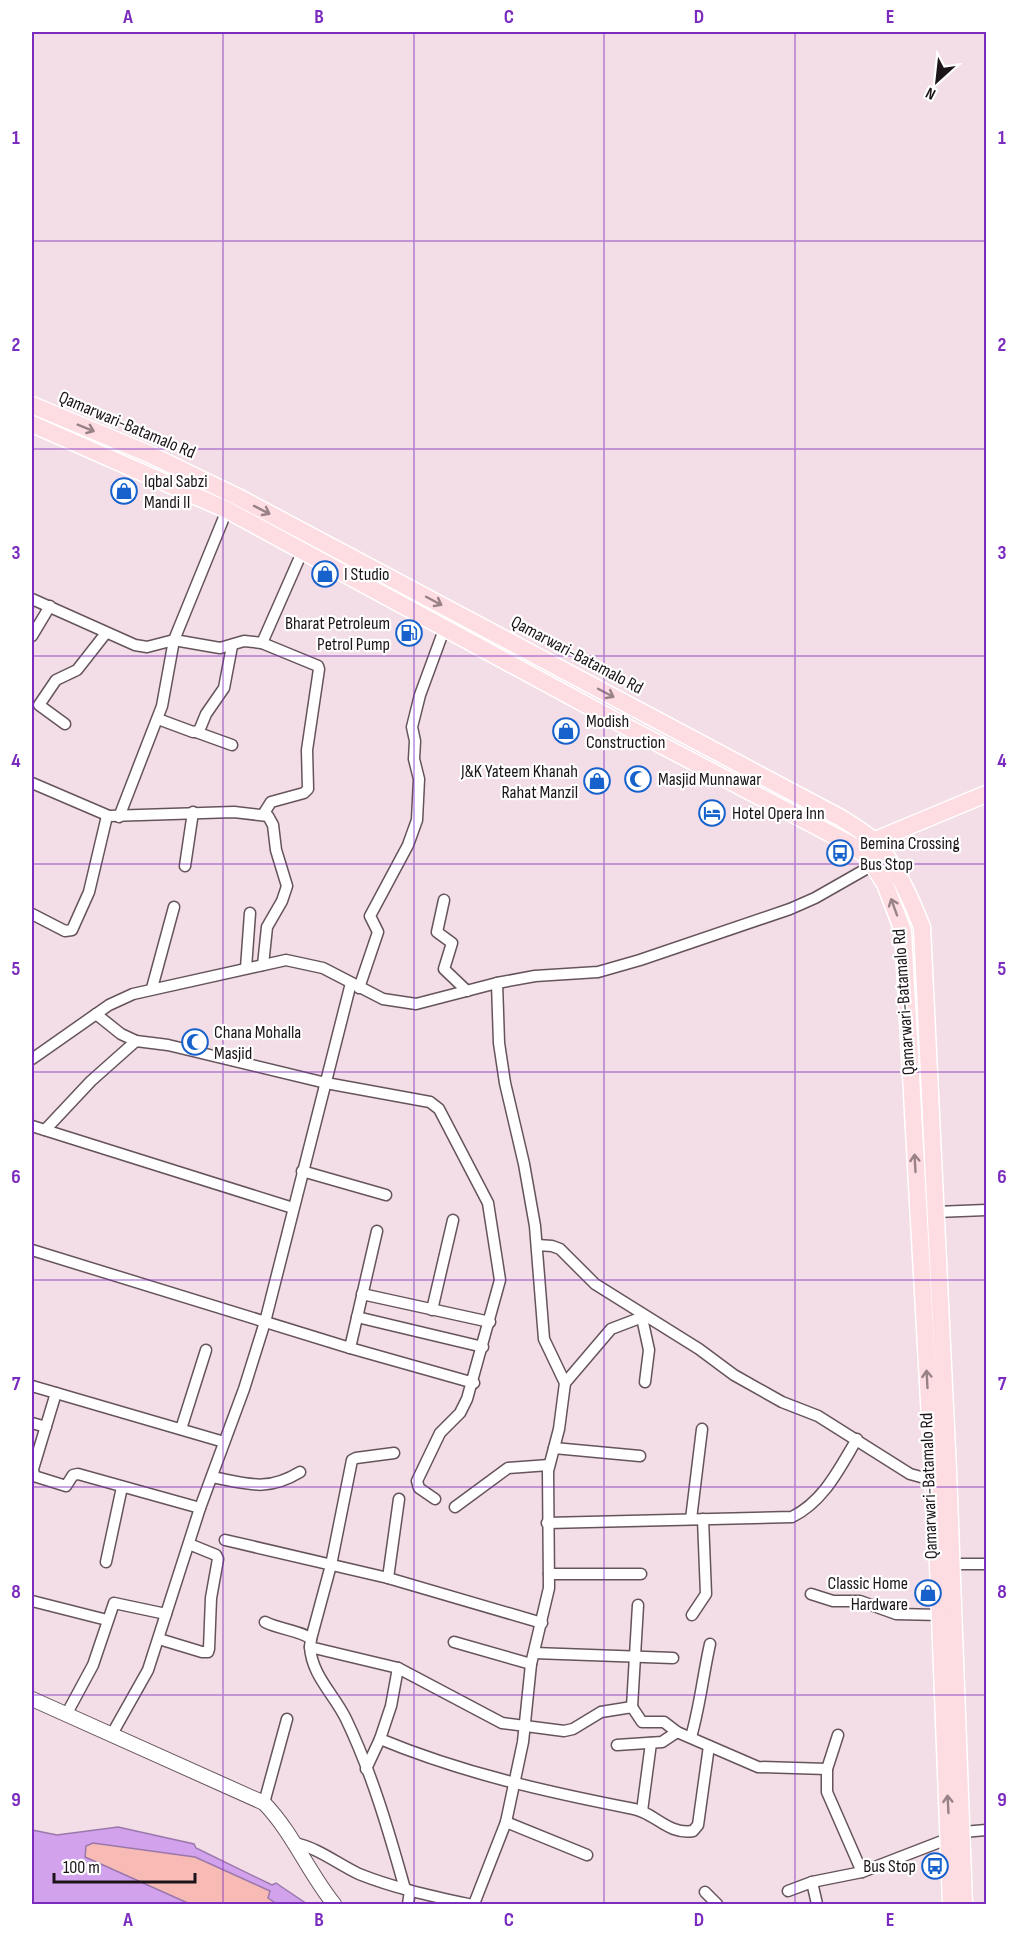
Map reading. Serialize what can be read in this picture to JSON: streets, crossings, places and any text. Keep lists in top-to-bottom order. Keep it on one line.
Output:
{"streets":{"main road":["Qamarwari-Batamalo Rd"]},"places":{"shop":["Iqbal Sabzi Mandi II","I Studio","Modish Construction","J&K Yateem Khanah Rahat Manzil","Classic Home Hardware"],"fuel station":["Bharat Petroleum Petrol Pump"],"mosque":["Masjid Munnawar","Chana Mohalla Masjid"],"hotel":["Hotel Opera Inn"],"bus stop":["Bemina Crossing Bus Stop","Bus Stop"]},"scale_bar":"100 m","north":"bottom left","grid":{"columns":["A","B","C","D","E"],"rows":["1","2","3","4","5","6","7","8","9"]}}
